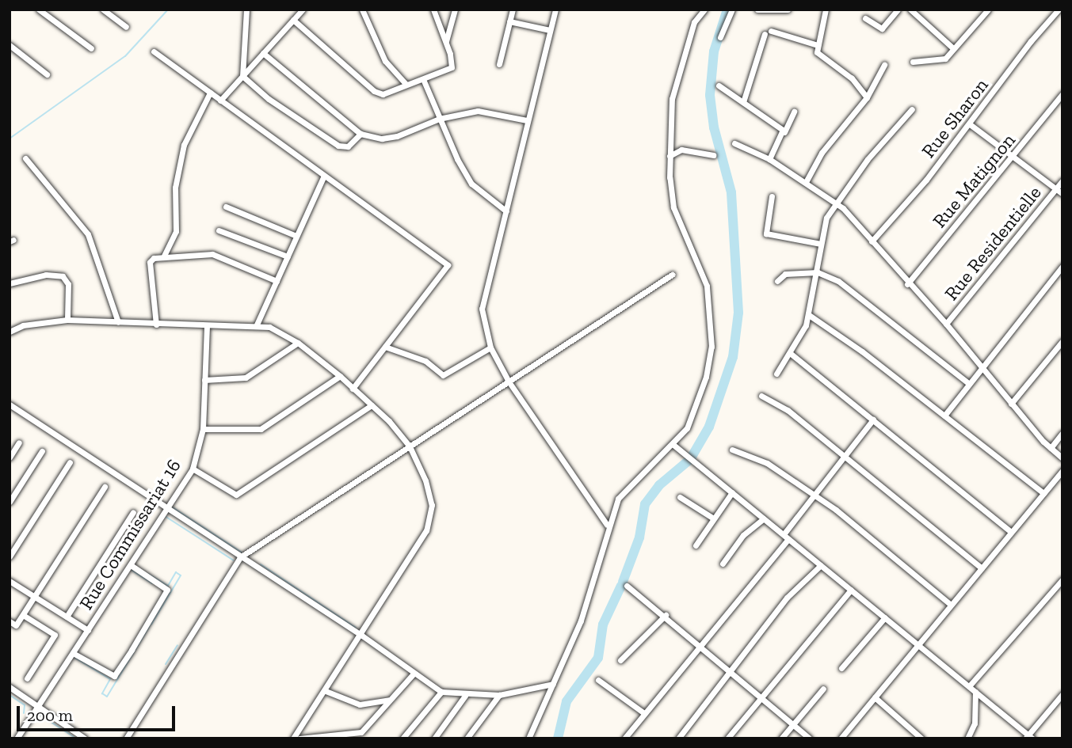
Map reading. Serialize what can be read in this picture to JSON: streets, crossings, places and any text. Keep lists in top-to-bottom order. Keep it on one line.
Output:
{"streets":{"street":["Rue Sharon","Rue Matignon","Rue Residentielle","Rue Commissariat 16"]},"scale_bar":"200 m"}
